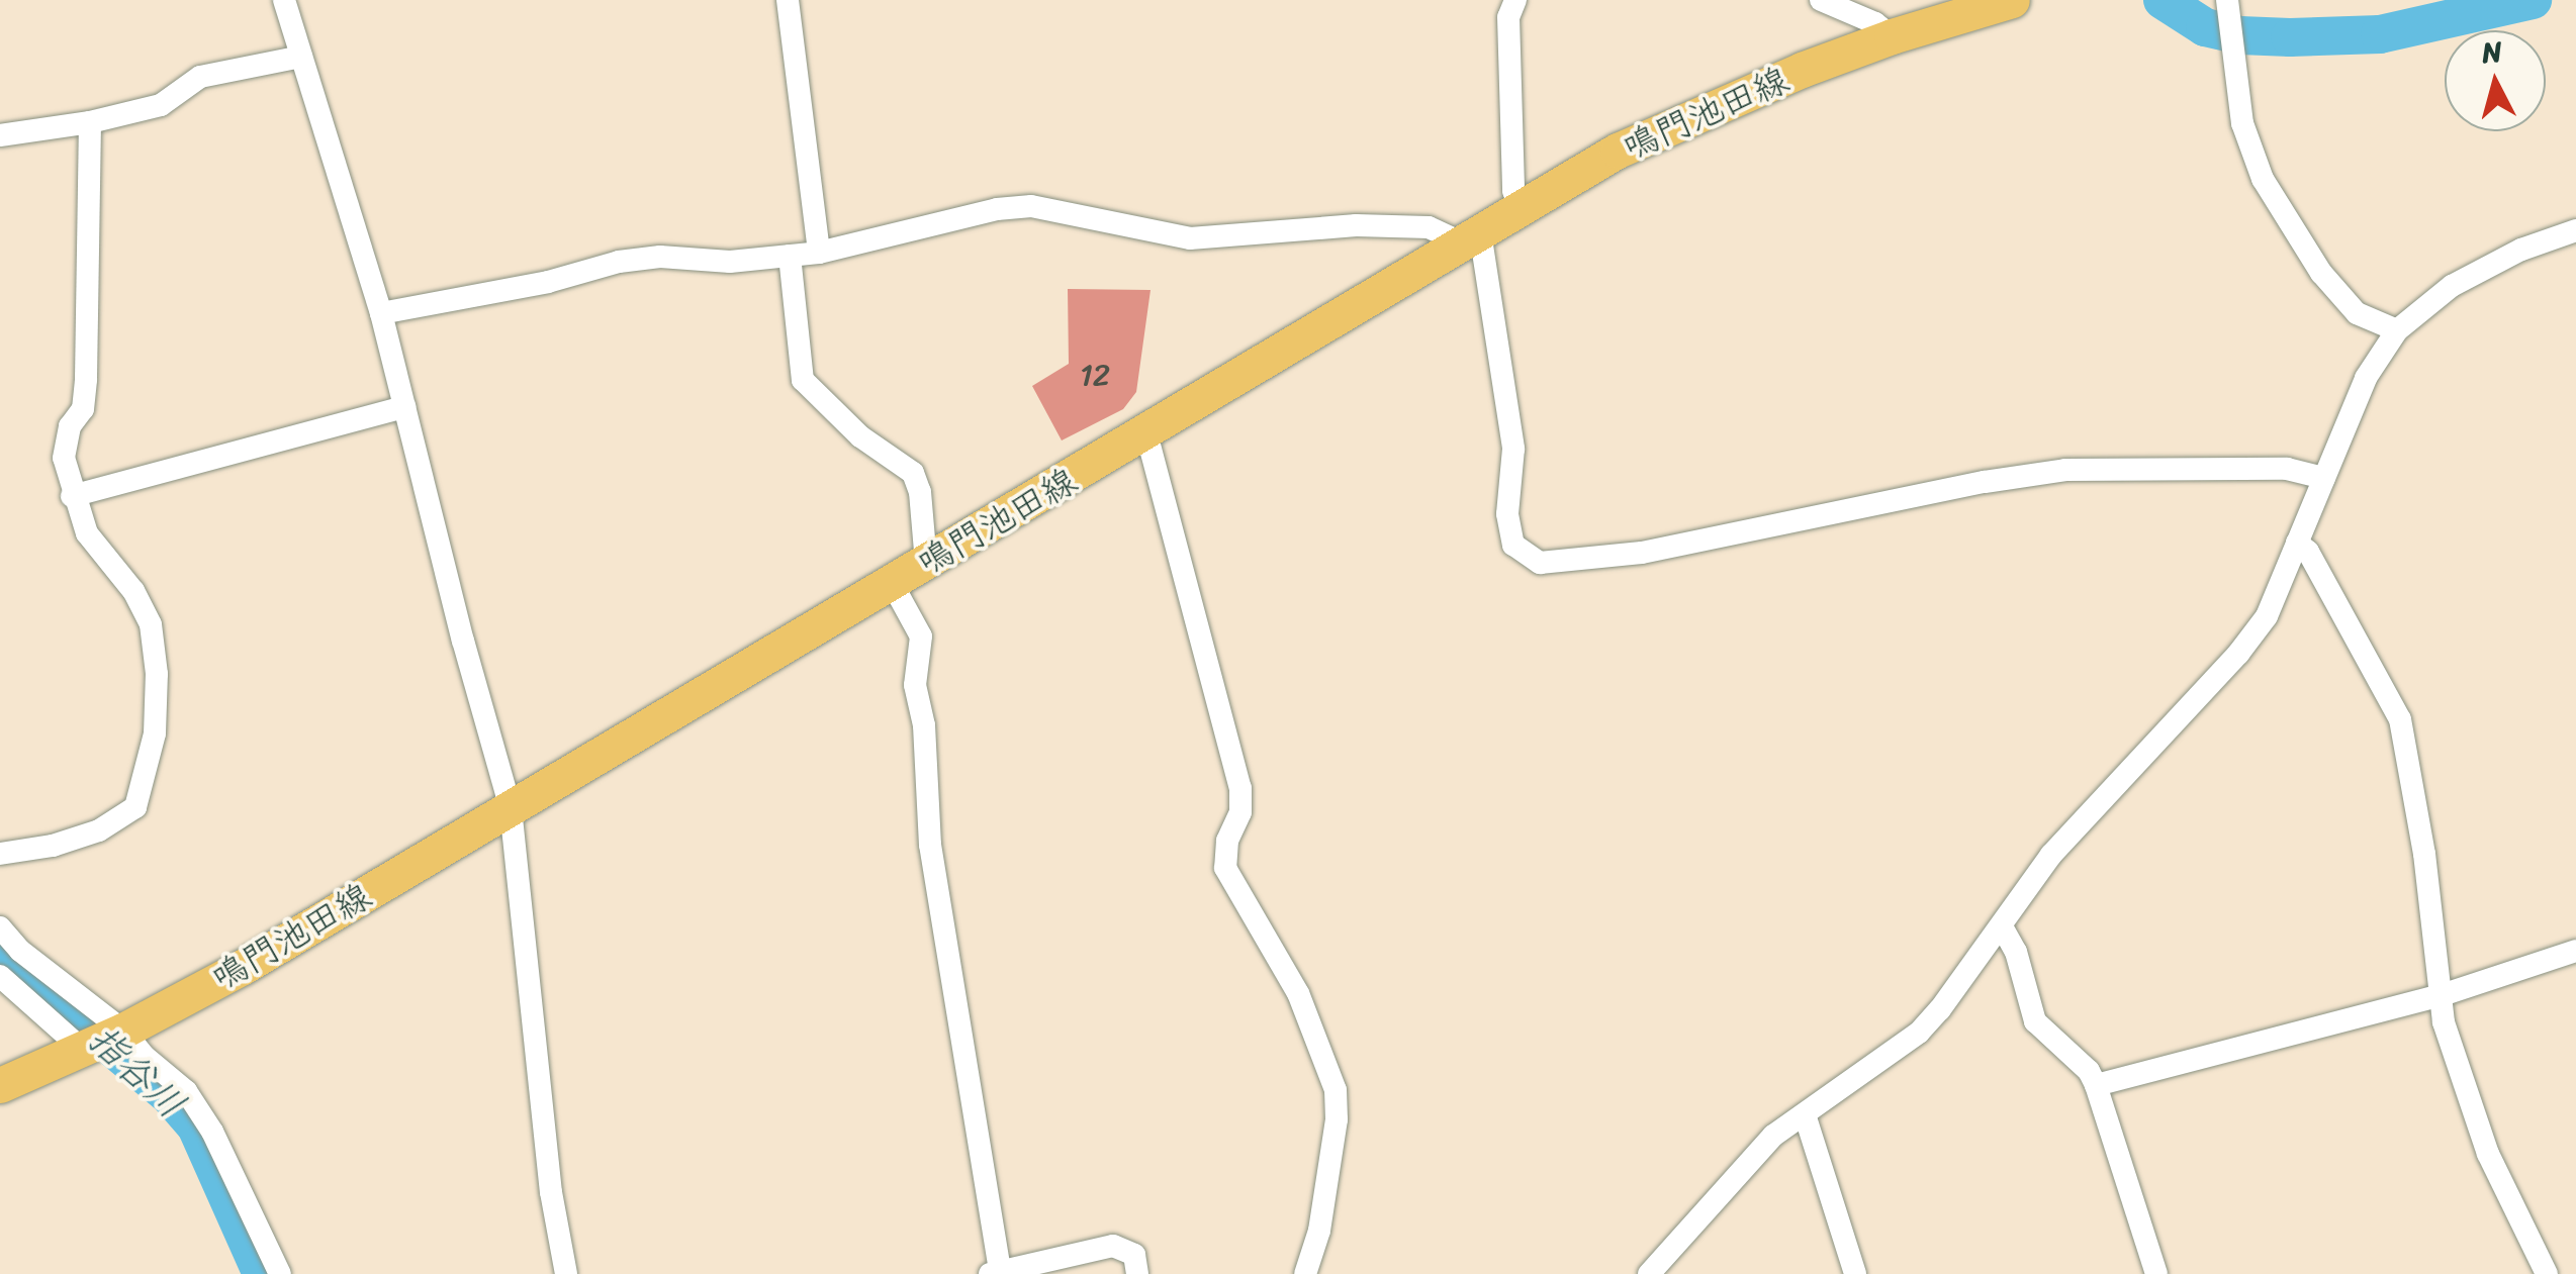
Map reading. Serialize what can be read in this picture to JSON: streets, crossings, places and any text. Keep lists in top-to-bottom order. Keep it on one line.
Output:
{"streets":{"main road":["鳴門池田線"]},"water":["指谷川"],"house_numbers":["12"],"north":"top"}
